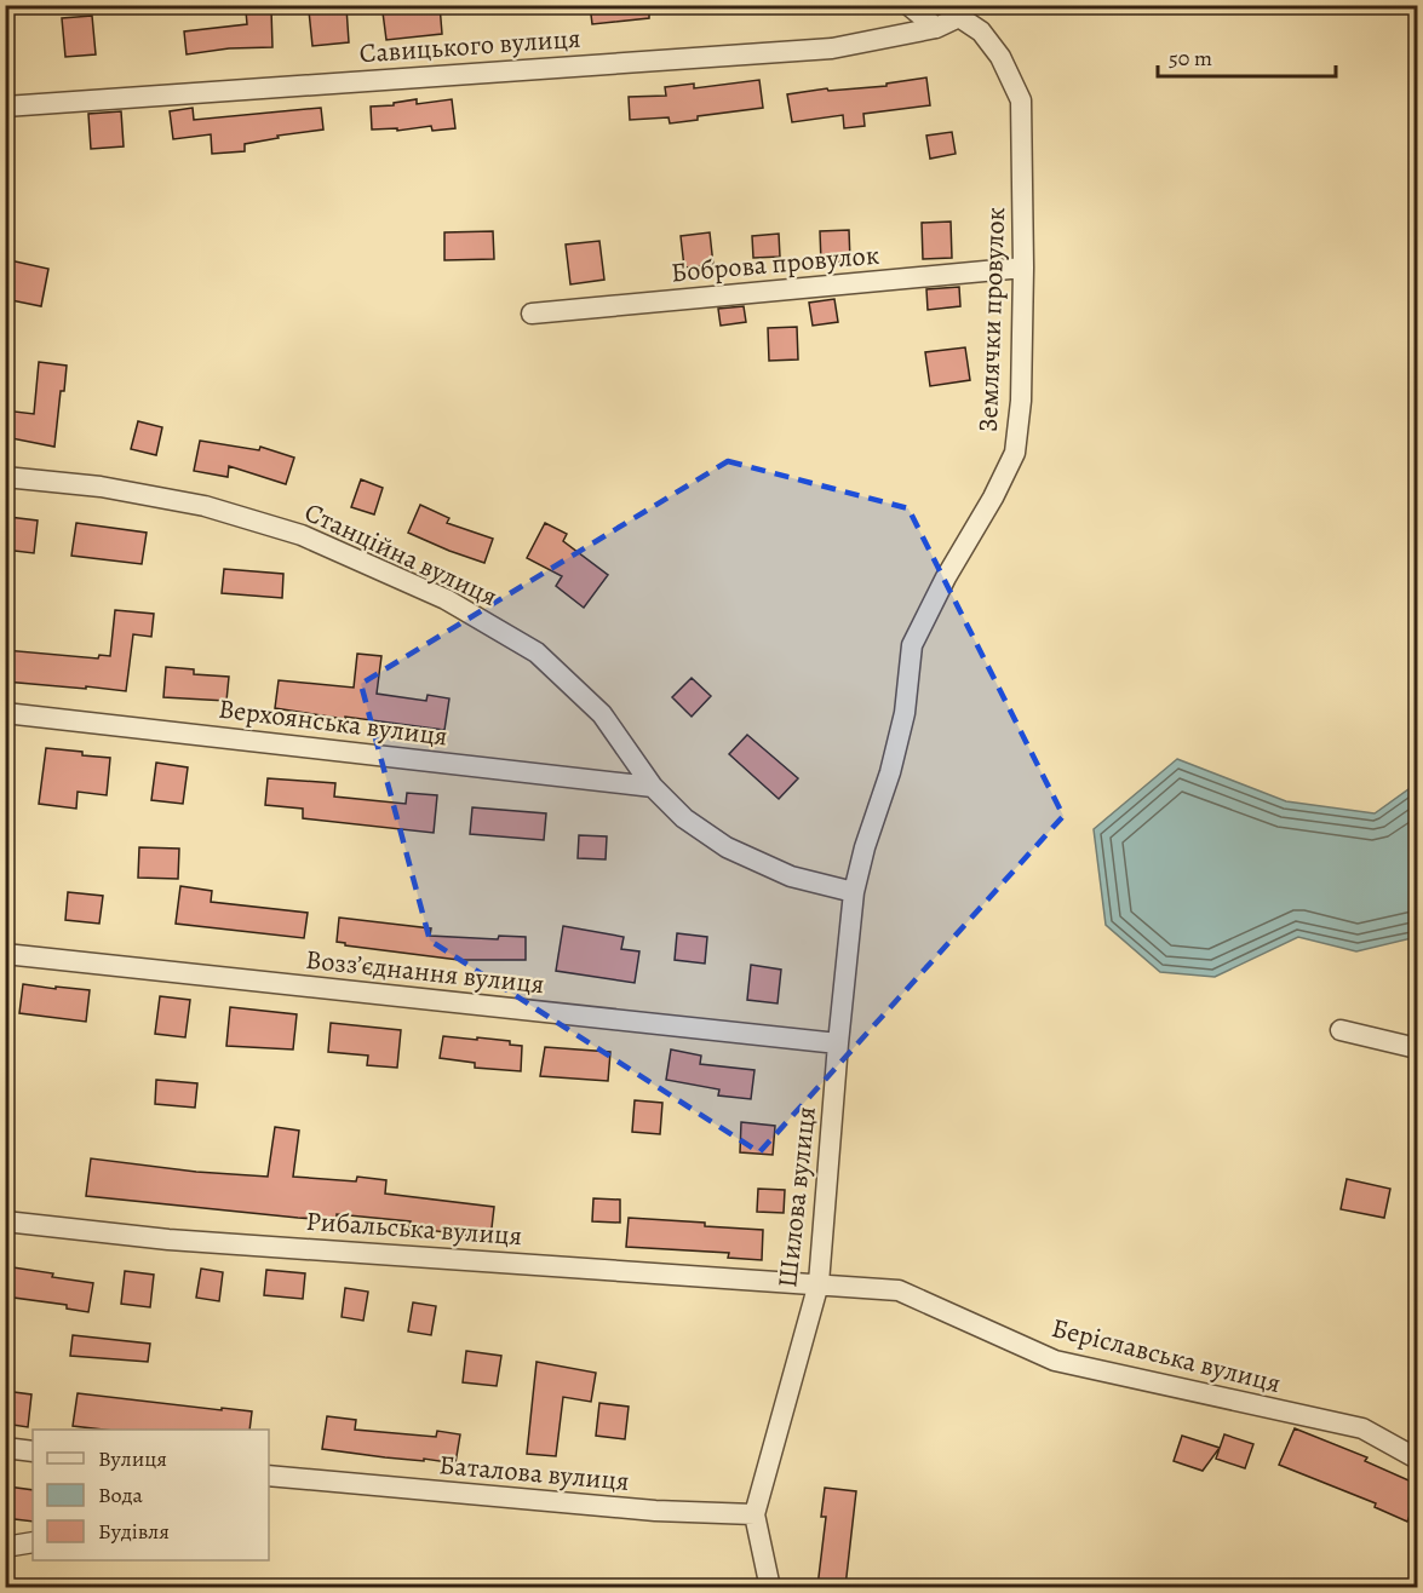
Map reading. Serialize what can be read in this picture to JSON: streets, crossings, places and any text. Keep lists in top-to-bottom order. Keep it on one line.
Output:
{"streets":{"street":["Савицького вулиця","Боброва провулок","Землячки провулок","Станційна вулиця","Верхоянська вулиця","Возз’єднання вулиця","Шилова вулиця","Рибальська вулиця","Беріславська вулиця","Баталова вулиця"]},"crossings":[["Савицького вулиця","Землячки провулок"],["Боброва провулок","Землячки провулок"],["Землячки провулок","Станційна вулиця"],["Землячки провулок","Шилова вулиця"],["Станційна вулиця","Верхоянська вулиця"],["Станційна вулиця","Шилова вулиця"],["Возз’єднання вулиця","Шилова вулиця"],["Шилова вулиця","Рибальська вулиця"],["Шилова вулиця","Беріславська вулиця"],["Шилова вулиця","Баталова вулиця"],["Рибальська вулиця","Беріславська вулиця"]],"legend":["Вулиця","Вода","Будівля"],"scale_bar":"50 m"}
